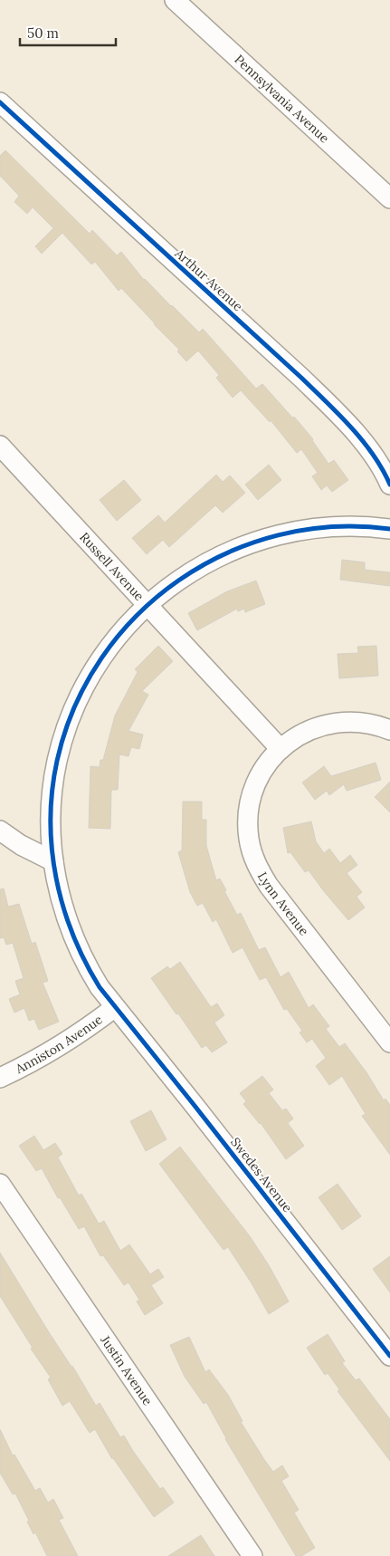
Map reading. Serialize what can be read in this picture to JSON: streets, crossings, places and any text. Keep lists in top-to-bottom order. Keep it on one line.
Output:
{"streets":{"street":["Pennsylvania Avenue","Arthur Avenue","Russell Avenue","Lynn Avenue","Anniston Avenue","Swedes Avenue","Justin Avenue"]},"crossings":[["Russell Avenue","Lynn Avenue"],["Russell Avenue","Anniston Avenue"],["Anniston Avenue","Swedes Avenue"]],"scale_bar":"50 m"}
